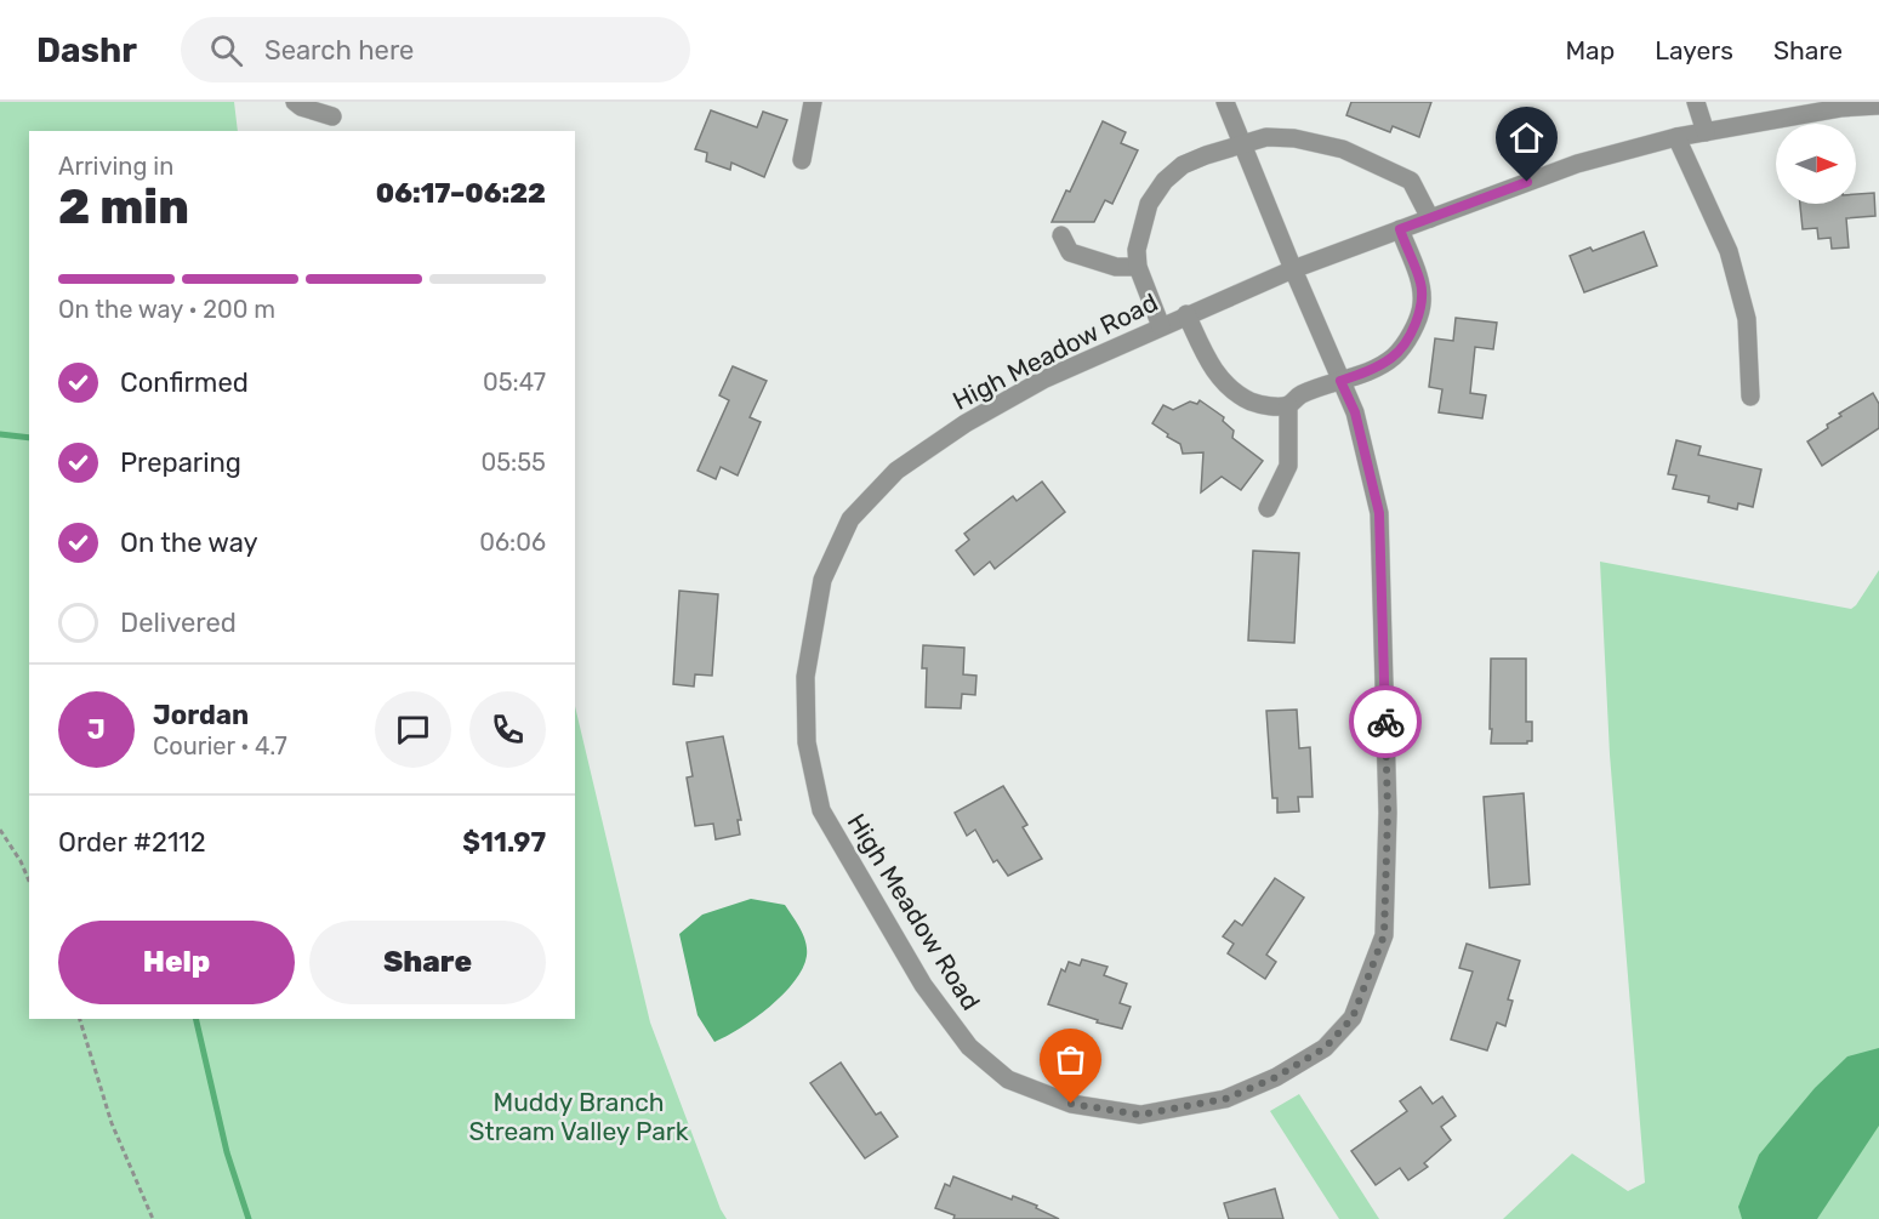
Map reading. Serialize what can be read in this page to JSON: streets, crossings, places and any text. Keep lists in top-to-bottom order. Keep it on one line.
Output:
{"streets":{"street":["High Meadow Road"]},"parks":["Muddy Branch Stream Valley Park"],"north":"right","page":{"header":"Dashr","search":"Search here","nav":["Map","Layers","Share"],"heading":["2 min","Arriving in","06:17–06:22"],"panel":["Jordan","Courier · 4.7","Order #2112","$11.97"],"bar":"On the way · 200 m","list":[["Confirmed","05:47"],["Preparing","05:55"],["On the way","06:06"],"Delivered"],"round":"J","buttons":["Help","Share"]}}
